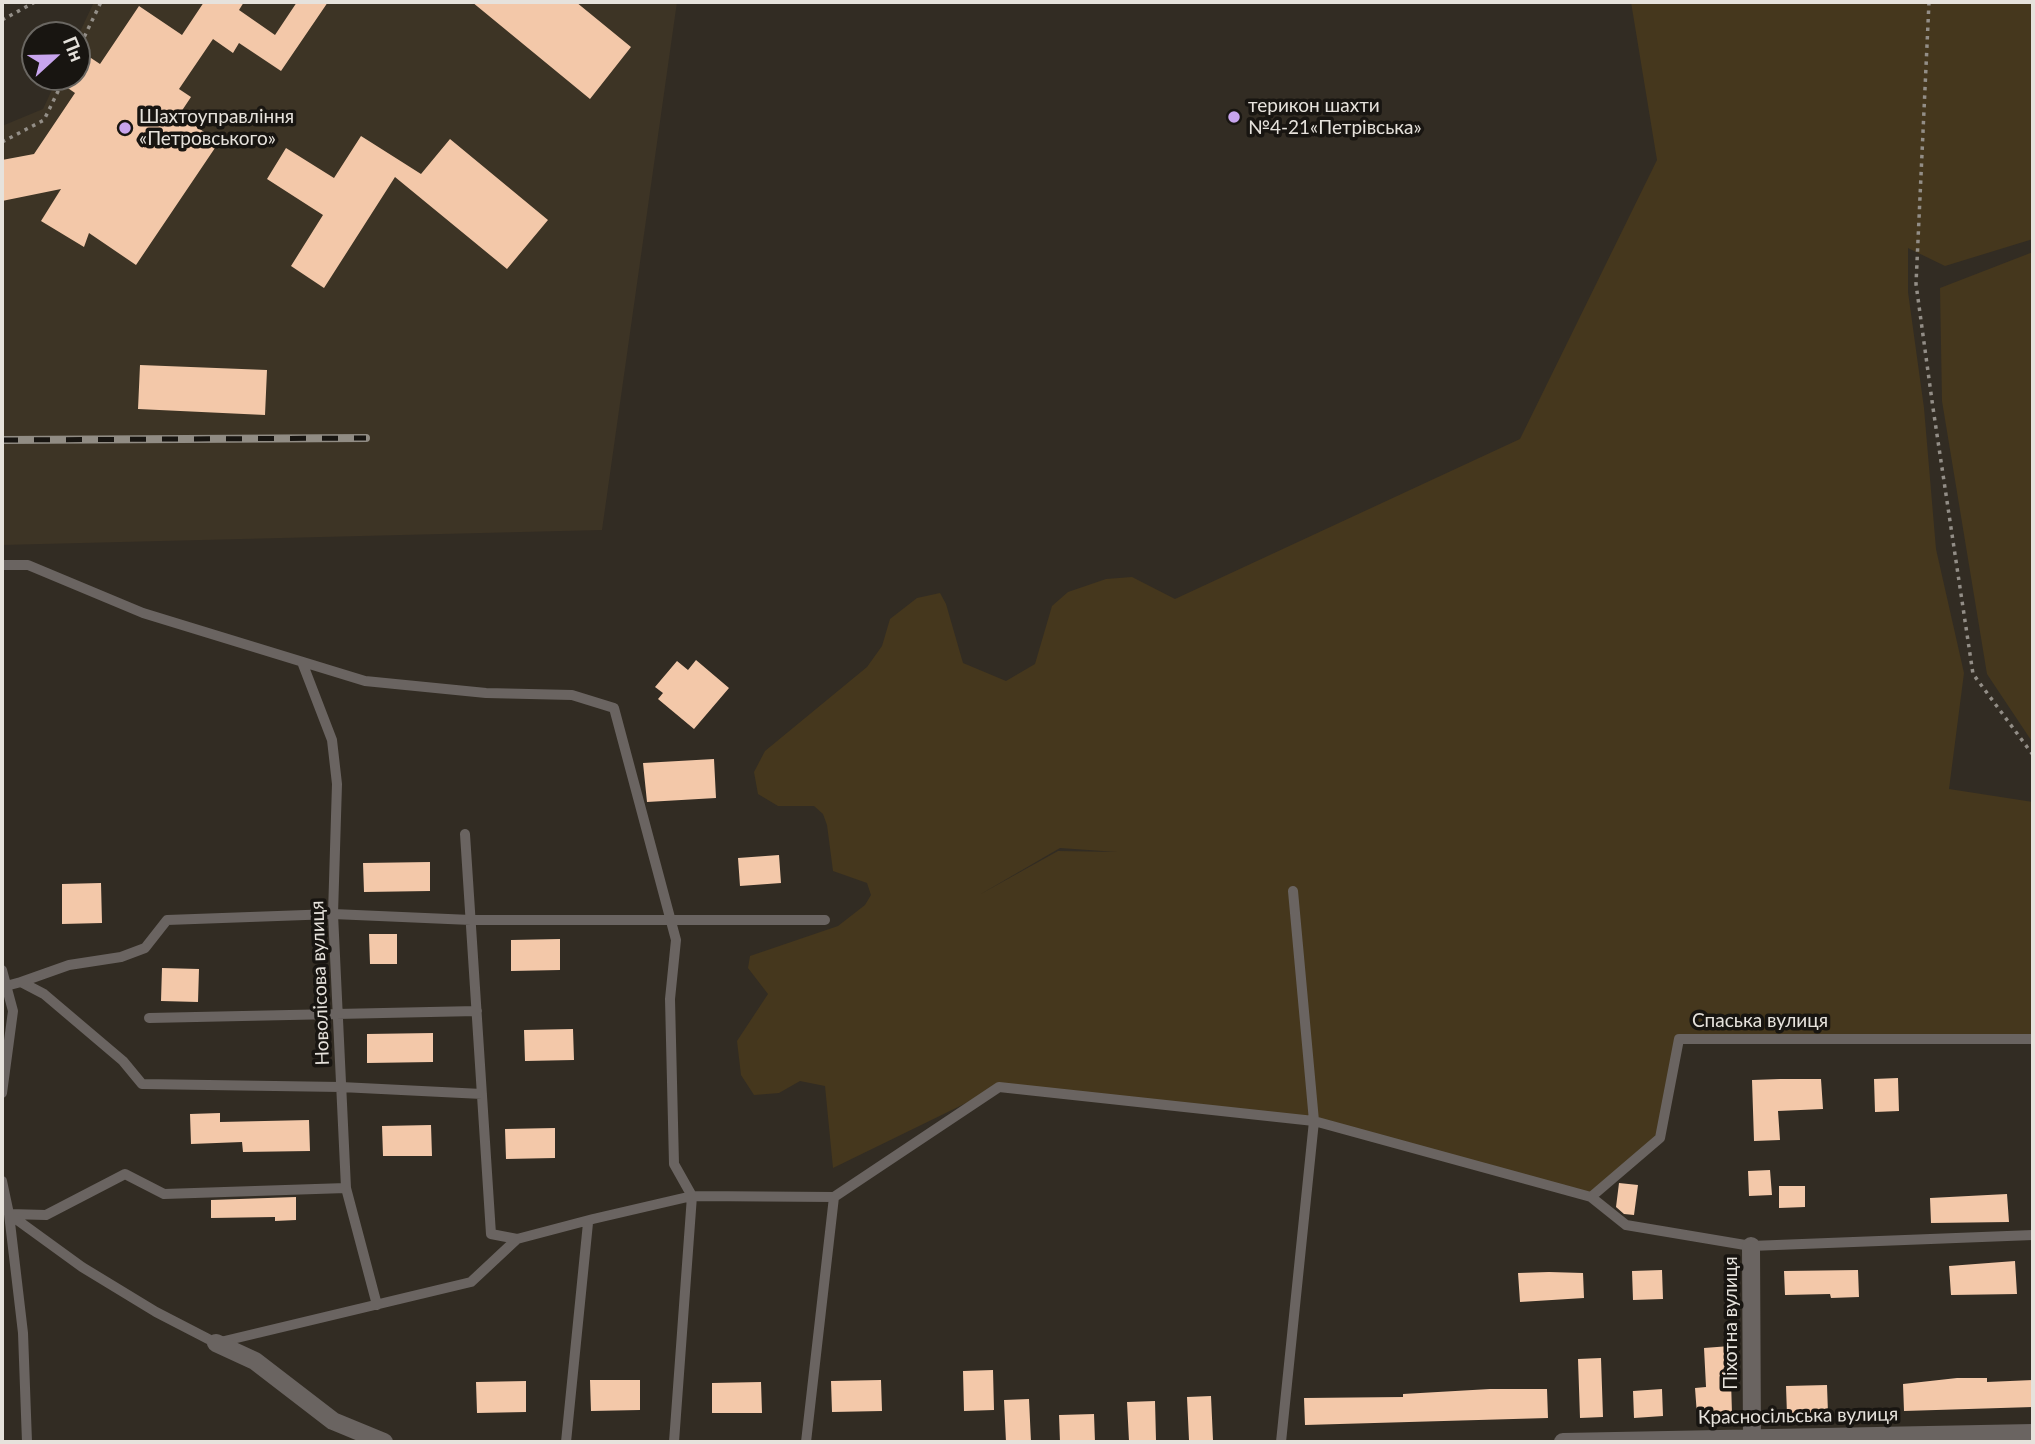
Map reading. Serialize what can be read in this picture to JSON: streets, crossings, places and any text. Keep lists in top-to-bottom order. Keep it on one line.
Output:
{"streets":{"street":["Піхотна вулиця","Красносільська вулиця"],"lane":["Новолісова вулиця","Спаська вулиця"]},"crossings":[["Піхотна вулиця","Красносільська вулиця"]],"places":["терикон шахти №4-21«Петрівська»","Шахтоуправління «Петровського»"],"north":"right"}
